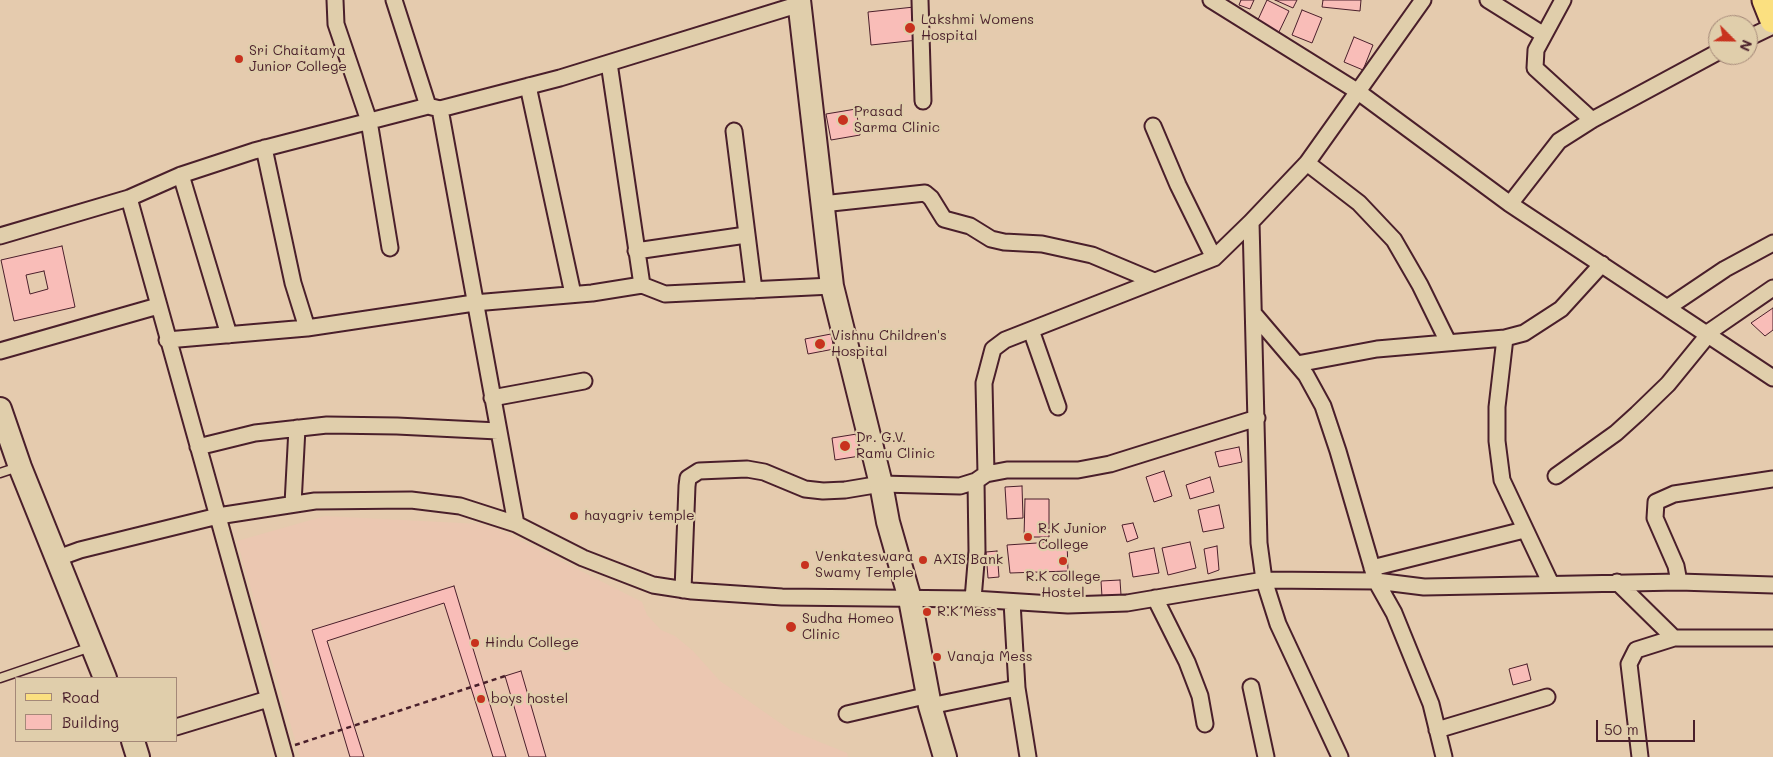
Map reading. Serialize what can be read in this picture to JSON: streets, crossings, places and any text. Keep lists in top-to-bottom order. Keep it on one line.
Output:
{"places":["Lakshmi Womens Hospital","Sri Chaitamya Junior College","Prasad Sarma Clinic","Vishnu Children's Hospital","Dr. G.V. Ramu Clinic","hayagriv temple","R.K Junior College","AXIS Bank","R.K college Hostel","Venkateswara Swamy Temple","R.K Mess","Sudha Homeo Clinic","Hindu College","Vanaja Mess","boys hostel"],"legend":["Road","Building"],"scale_bar":"50 m","north":"bottom right"}
